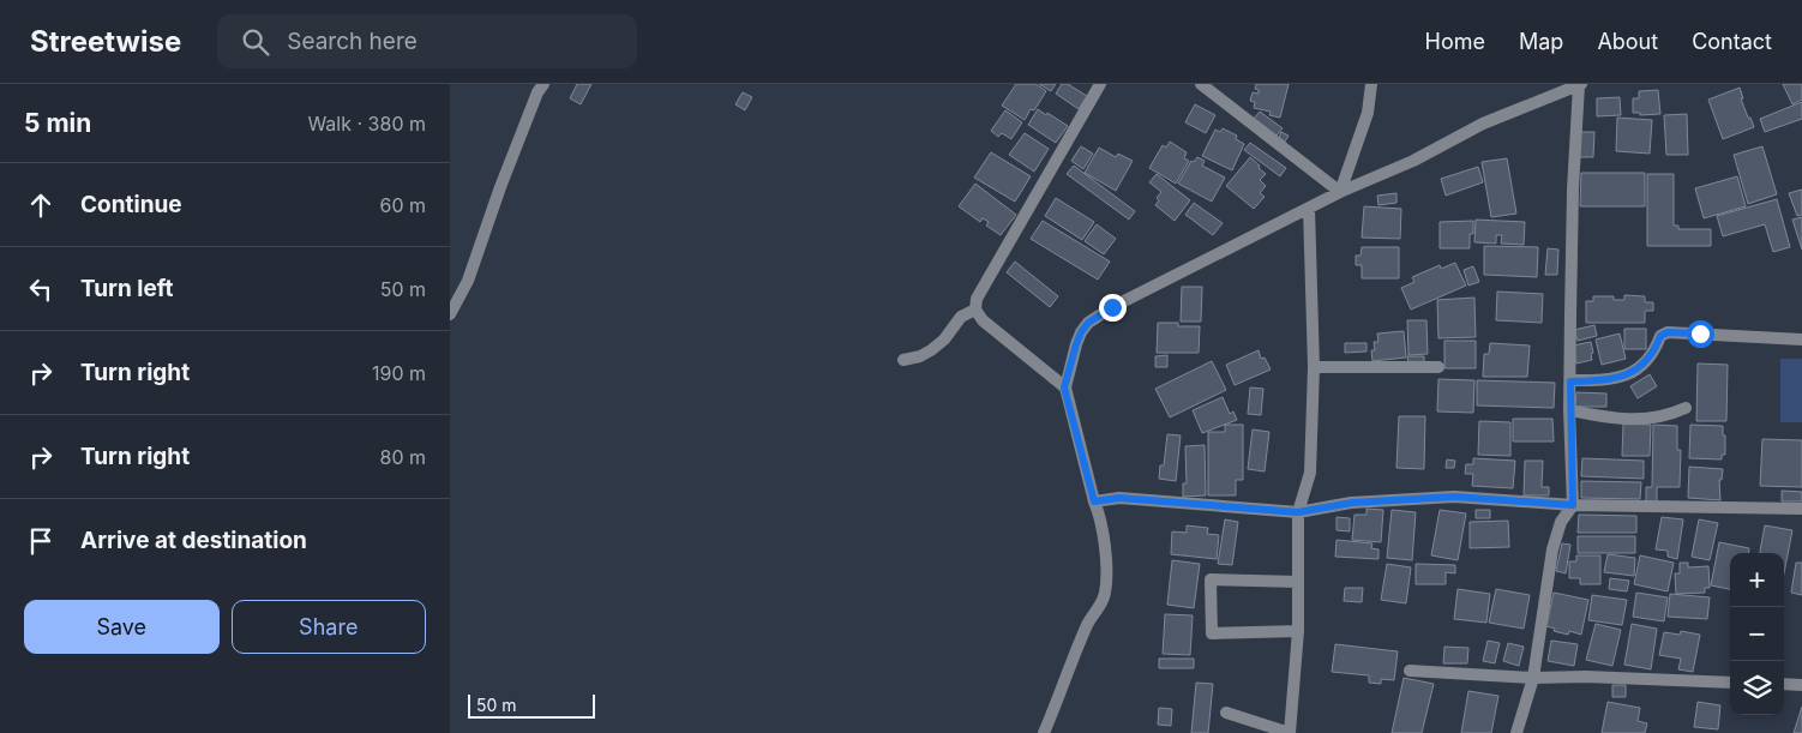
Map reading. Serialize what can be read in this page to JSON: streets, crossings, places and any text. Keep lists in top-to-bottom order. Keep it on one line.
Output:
{"scale_bar":"50 m","page":{"header":"Streetwise","search":"Search here","nav":["Home","Map","About","Contact"],"heading":["5 min","Walk · 380 m"],"list":[["Continue","60 m"],["Turn left","50 m"],["Turn right","190 m"],["Turn right","80 m"],"Arrive at destination"],"map_buttons":["+","−"],"buttons":["Save","Share"],"scale":"50 m"}}
